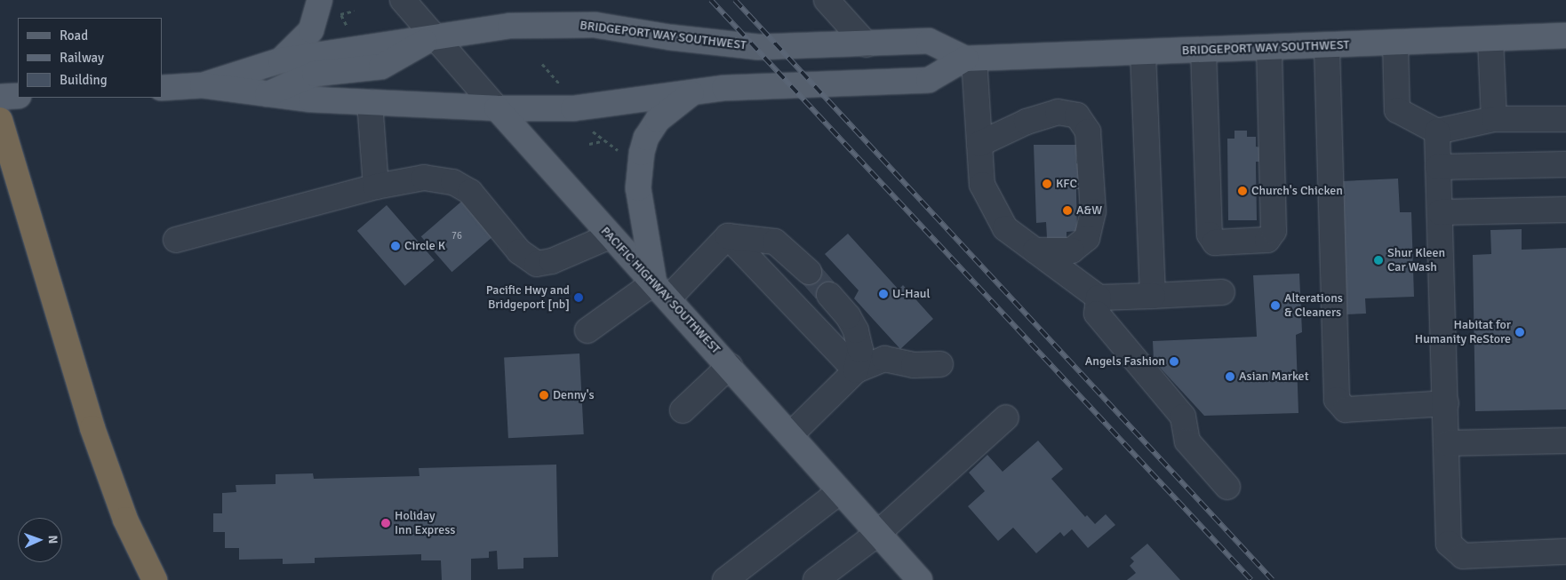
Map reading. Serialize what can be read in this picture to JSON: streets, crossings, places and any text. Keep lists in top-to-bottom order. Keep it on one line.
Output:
{"streets":{"main road":["BRIDGEPORT WAY SOUTHWEST","PACIFIC HIGHWAY SOUTHWEST"]},"crossings":[["BRIDGEPORT WAY SOUTHWEST","PACIFIC HIGHWAY SOUTHWEST"]],"places":["KFC","Church's Chicken","A&W","Circle K","Shur Kleen Car Wash","U-Haul","Pacific Hwy and Bridgeport [nb]","Alterations & Cleaners","Habitat for Humanity ReStore","Angels Fashion","Asian Market","Denny's","Holiday Inn Express"],"house_numbers":["76"],"legend":["Road","Railway","Building"],"north":"right"}
